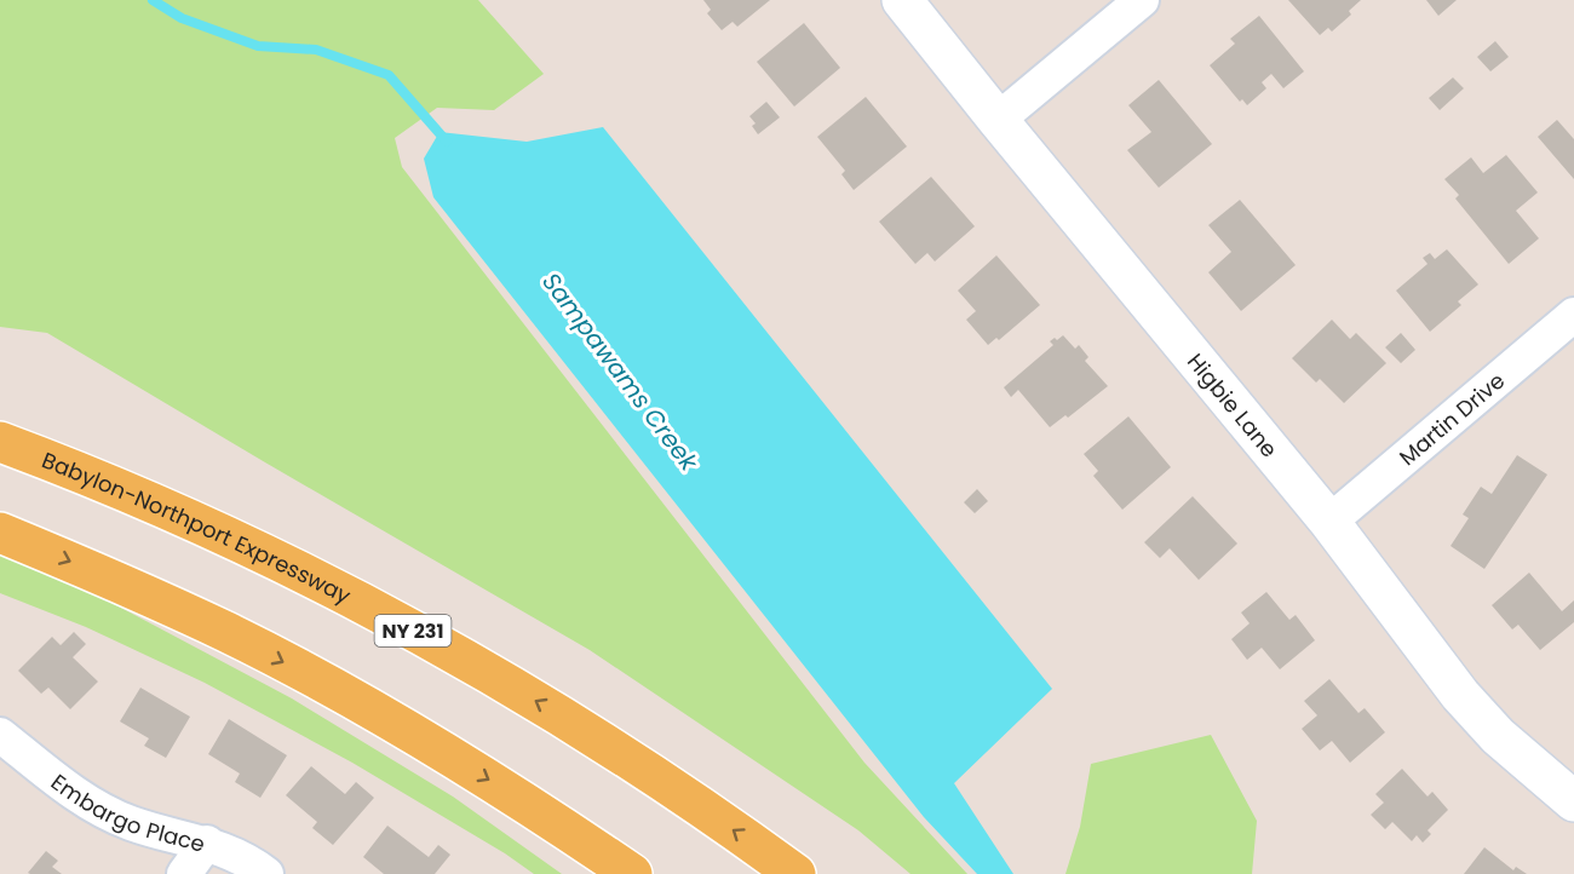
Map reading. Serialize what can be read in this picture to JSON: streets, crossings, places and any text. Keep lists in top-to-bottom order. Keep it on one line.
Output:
{"streets":{"main road":["Babylon-Northport Expressway","NY 231"],"street":["Higbie Lane","Martin Drive","Embargo Place"]},"crossings":[["Higbie Lane","Martin Drive"]],"water":["Sampawams Creek"]}
